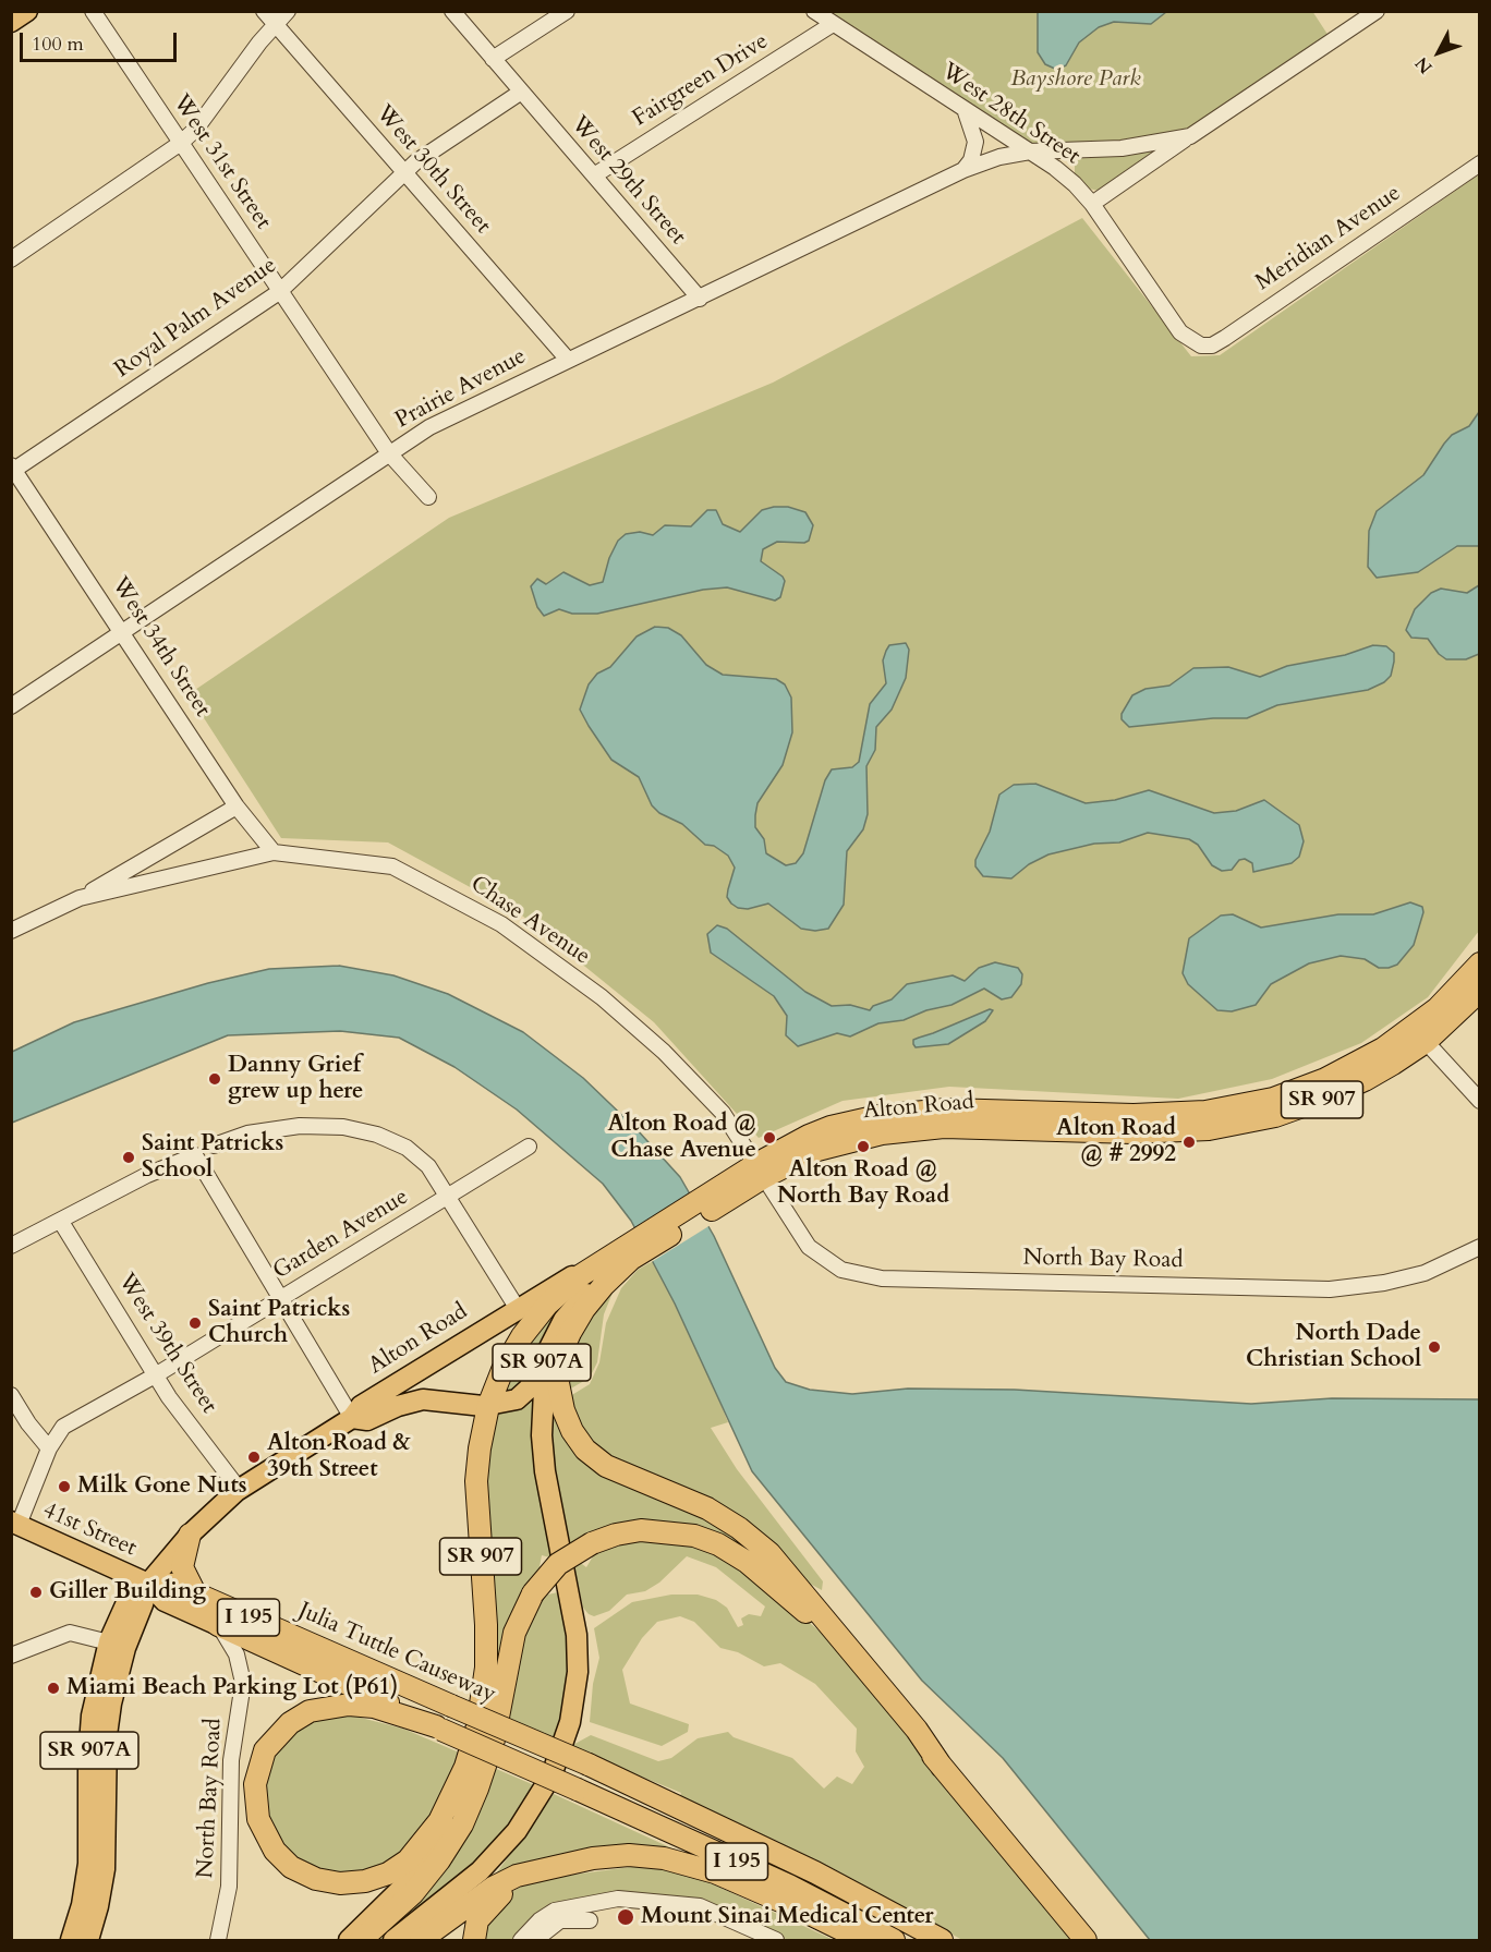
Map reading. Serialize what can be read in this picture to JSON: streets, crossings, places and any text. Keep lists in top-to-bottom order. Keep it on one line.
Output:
{"streets":{"highway":["SR 907","Alton Road","I 195","Julia Tuttle Causeway"],"main road":["SR 907A","41st Street"],"street":["Fairgreen Drive","West 28th Street","West 31st Street","West 30th Street","West 29th Street","Meridian Avenue","Royal Palm Avenue","Prairie Avenue","West 34th Street","Chase Avenue","Garden Avenue","North Bay Road","West 39th Street"]},"crossings":[["Fairgreen Drive","West 28th Street"],["Fairgreen Drive","West 29th Street"],["West 28th Street","Meridian Avenue"],["West 28th Street","Prairie Avenue"],["West 31st Street","Royal Palm Avenue"],["West 31st Street","Prairie Avenue"],["West 30th Street","Royal Palm Avenue"],["West 30th Street","Prairie Avenue"],["West 29th Street","Royal Palm Avenue"],["West 29th Street","Prairie Avenue"],["Royal Palm Avenue","West 34th Street"],["Prairie Avenue","West 34th Street"],["West 34th Street","Chase Avenue"],["Chase Avenue","Alton Road"],["Chase Avenue","North Bay Road"],["SR 907","Alton Road"],["Alton Road","North Bay Road"],["Alton Road","West 39th Street"],["Alton Road","41st Street"],["Alton Road","Julia Tuttle Causeway"],["Garden Avenue","West 39th Street"],["Garden Avenue","41st Street"],["North Bay Road","Julia Tuttle Causeway"],["41st Street","Julia Tuttle Causeway"]],"parks":["Bayshore Park"],"places":["Danny Grief grew up here","Alton Road @ Chase Avenue","Alton Road @ # 2992","Alton Road @ North Bay Road","Saint Patricks School","Saint Patricks Church","North Dade Christian School","Alton Road & 39th Street","Milk Gone Nuts","Giller Building","Miami Beach Parking Lot (P61)","Mount Sinai Medical Center"],"scale_bar":"100 m","north":"bottom left"}
